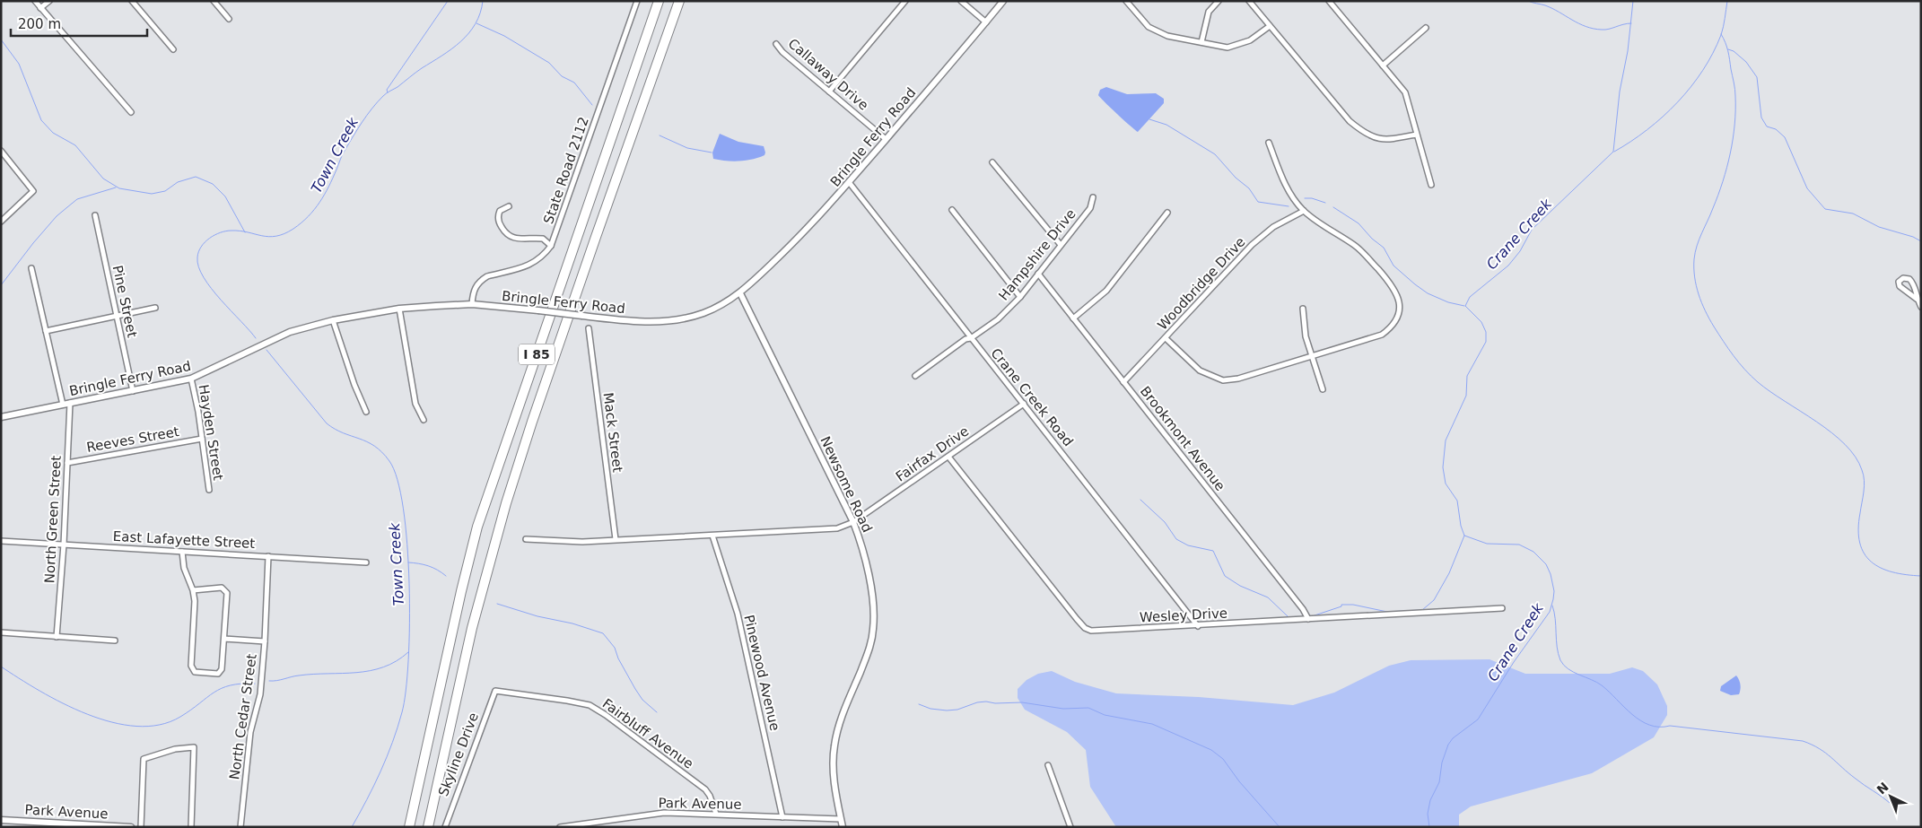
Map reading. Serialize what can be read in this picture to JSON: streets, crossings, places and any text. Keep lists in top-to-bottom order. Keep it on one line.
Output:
{"streets":{"highway":["I 85"],"street":["Callaway Drive","Bringle Ferry Road","State Road 2112","Hampshire Drive","Woodbridge Drive","Pine Street","Crane Creek Road","Hayden Street","Mack Street","Brookmont Avenue","Reeves Street","Fairfax Drive","Newsome Road","North Green Street","East Lafayette Street","Wesley Drive","Pinewood Avenue","North Cedar Street","Fairbluff Avenue","Skyline Drive","Park Avenue"]},"crossings":[["Callaway Drive","Bringle Ferry Road"],["Bringle Ferry Road","State Road 2112"],["Bringle Ferry Road","Pine Street"],["Bringle Ferry Road","Crane Creek Road"],["Bringle Ferry Road","Hayden Street"],["Bringle Ferry Road","Newsome Road"],["Bringle Ferry Road","North Green Street"],["Hampshire Drive","Crane Creek Road"],["Hampshire Drive","Brookmont Avenue"],["Woodbridge Drive","Brookmont Avenue"],["Crane Creek Road","Fairfax Drive"],["Crane Creek Road","Wesley Drive"],["Hayden Street","Reeves Street"],["Brookmont Avenue","Wesley Drive"],["Reeves Street","North Green Street"],["Fairfax Drive","Newsome Road"],["Fairfax Drive","Wesley Drive"],["Newsome Road","Park Avenue"],["North Green Street","East Lafayette Street"],["East Lafayette Street","North Cedar Street"],["Pinewood Avenue","Park Avenue"],["Fairbluff Avenue","Skyline Drive"],["Fairbluff Avenue","Park Avenue"]],"water":["Town Creek","Crane Creek"],"scale_bar":"200 m","north":"top left"}
